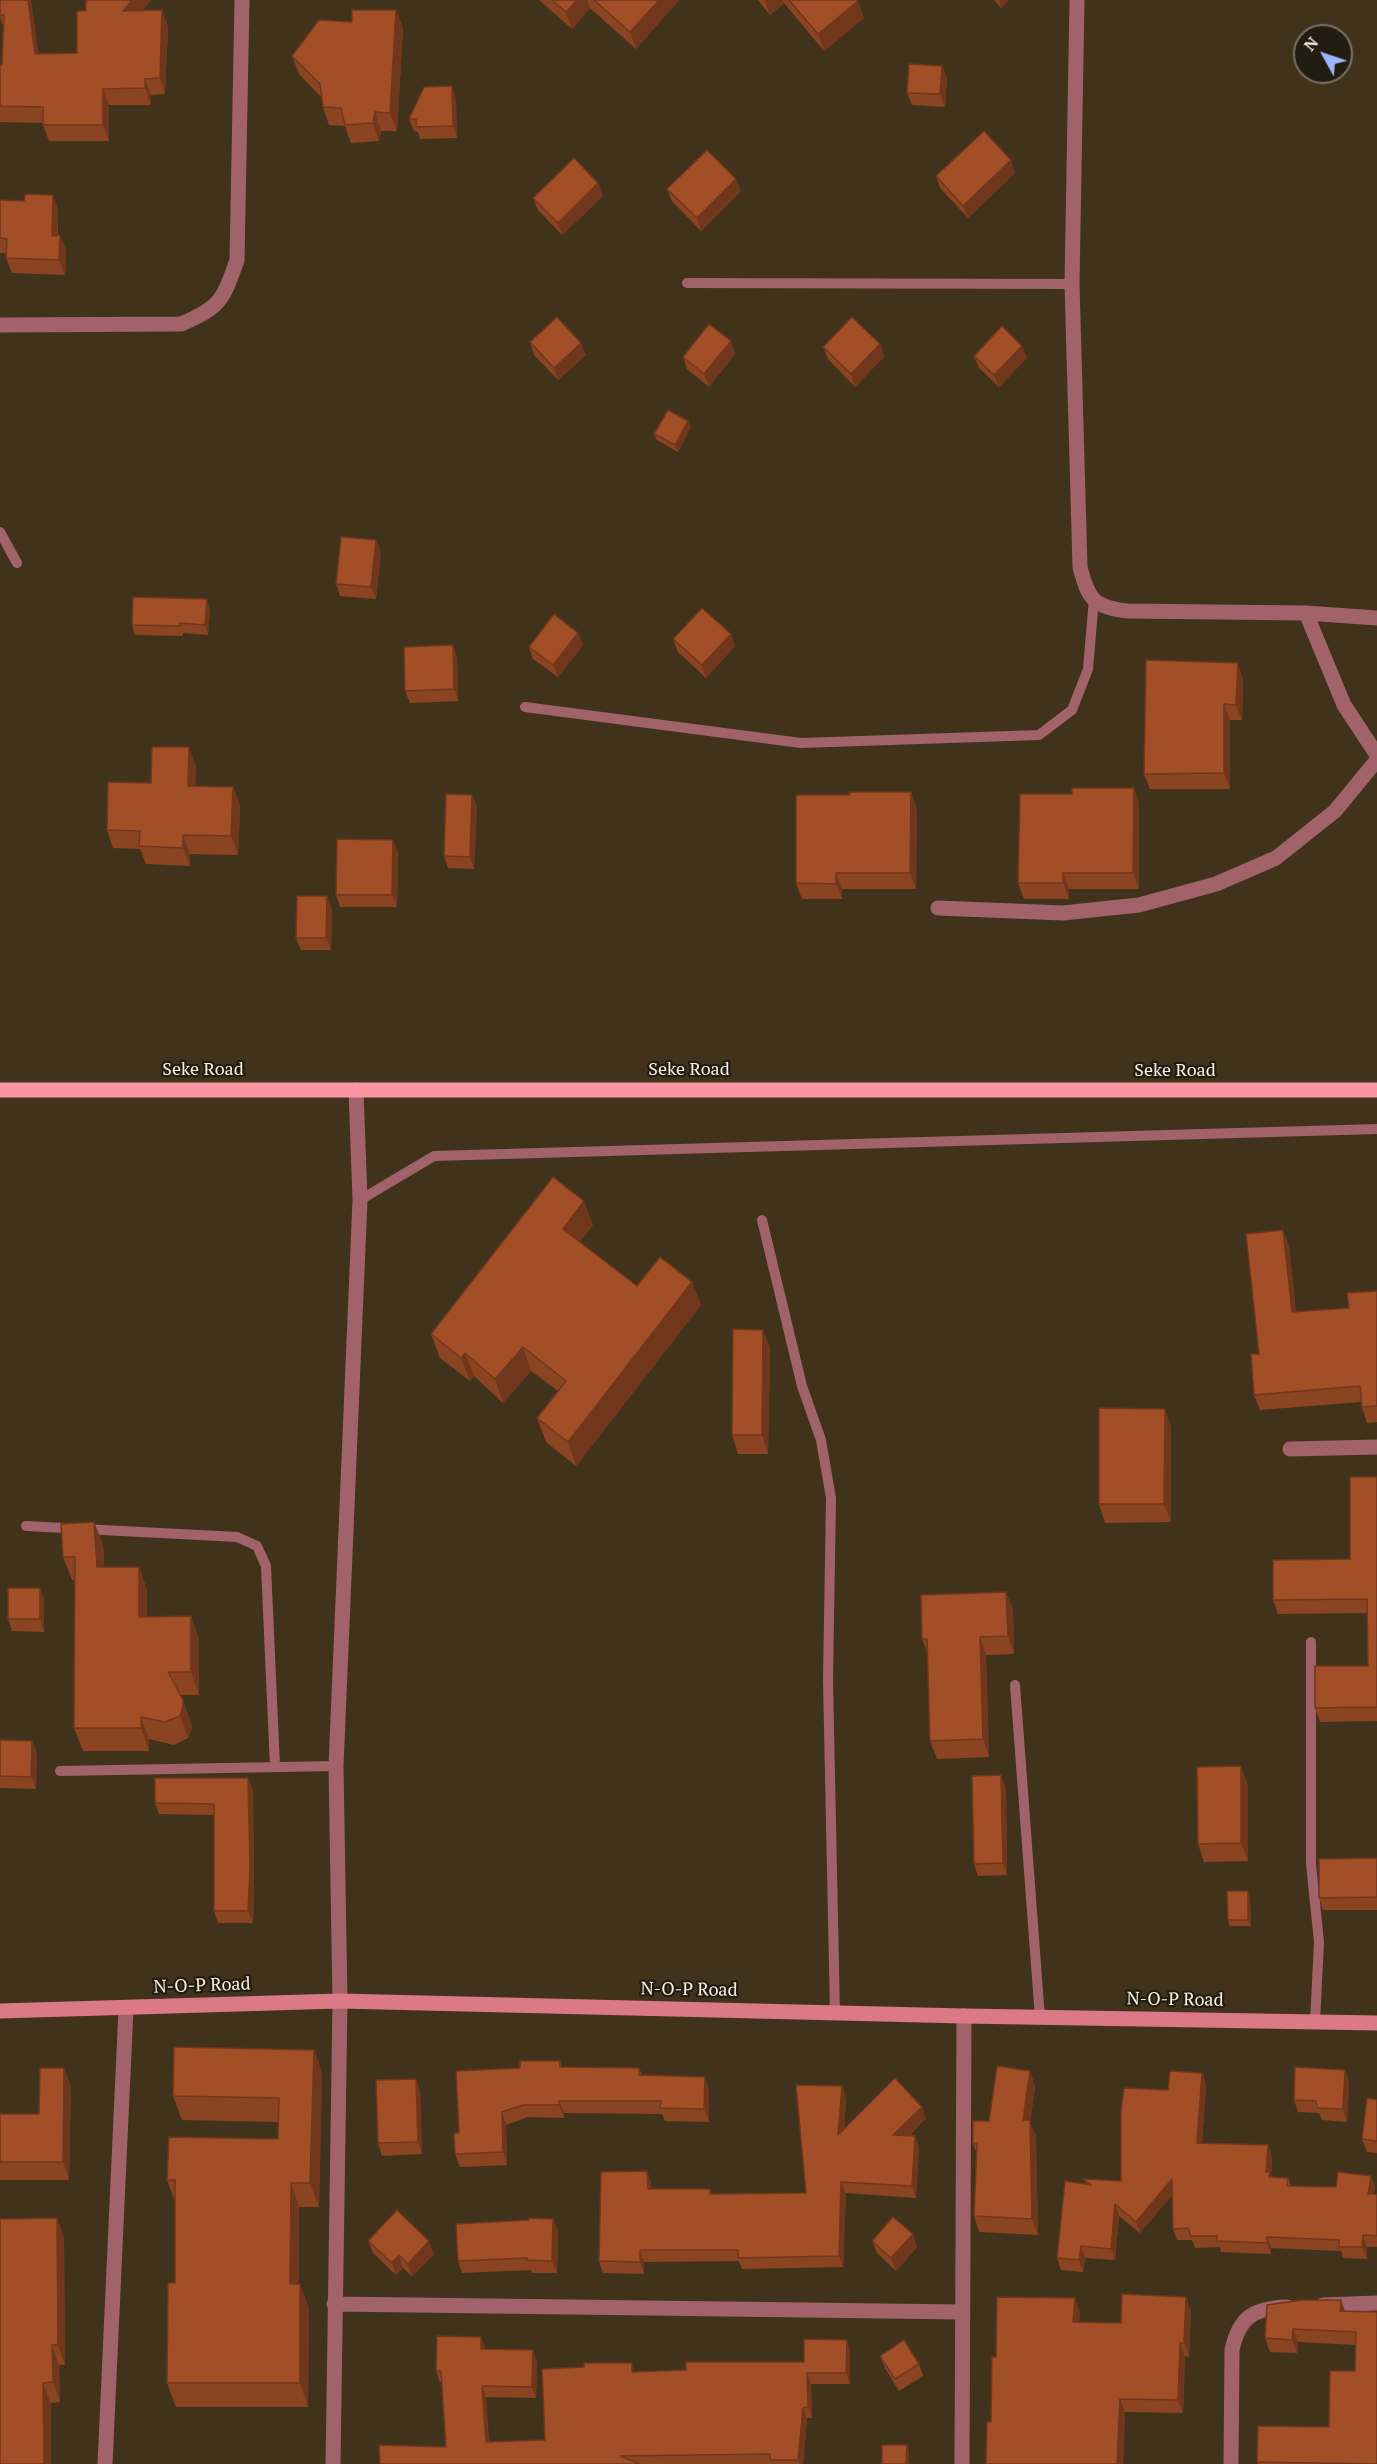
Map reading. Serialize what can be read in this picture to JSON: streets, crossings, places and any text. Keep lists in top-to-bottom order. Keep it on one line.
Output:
{"streets":{"main road":["Seke Road"],"street":["N-O-P Road"]},"north":"top left"}
